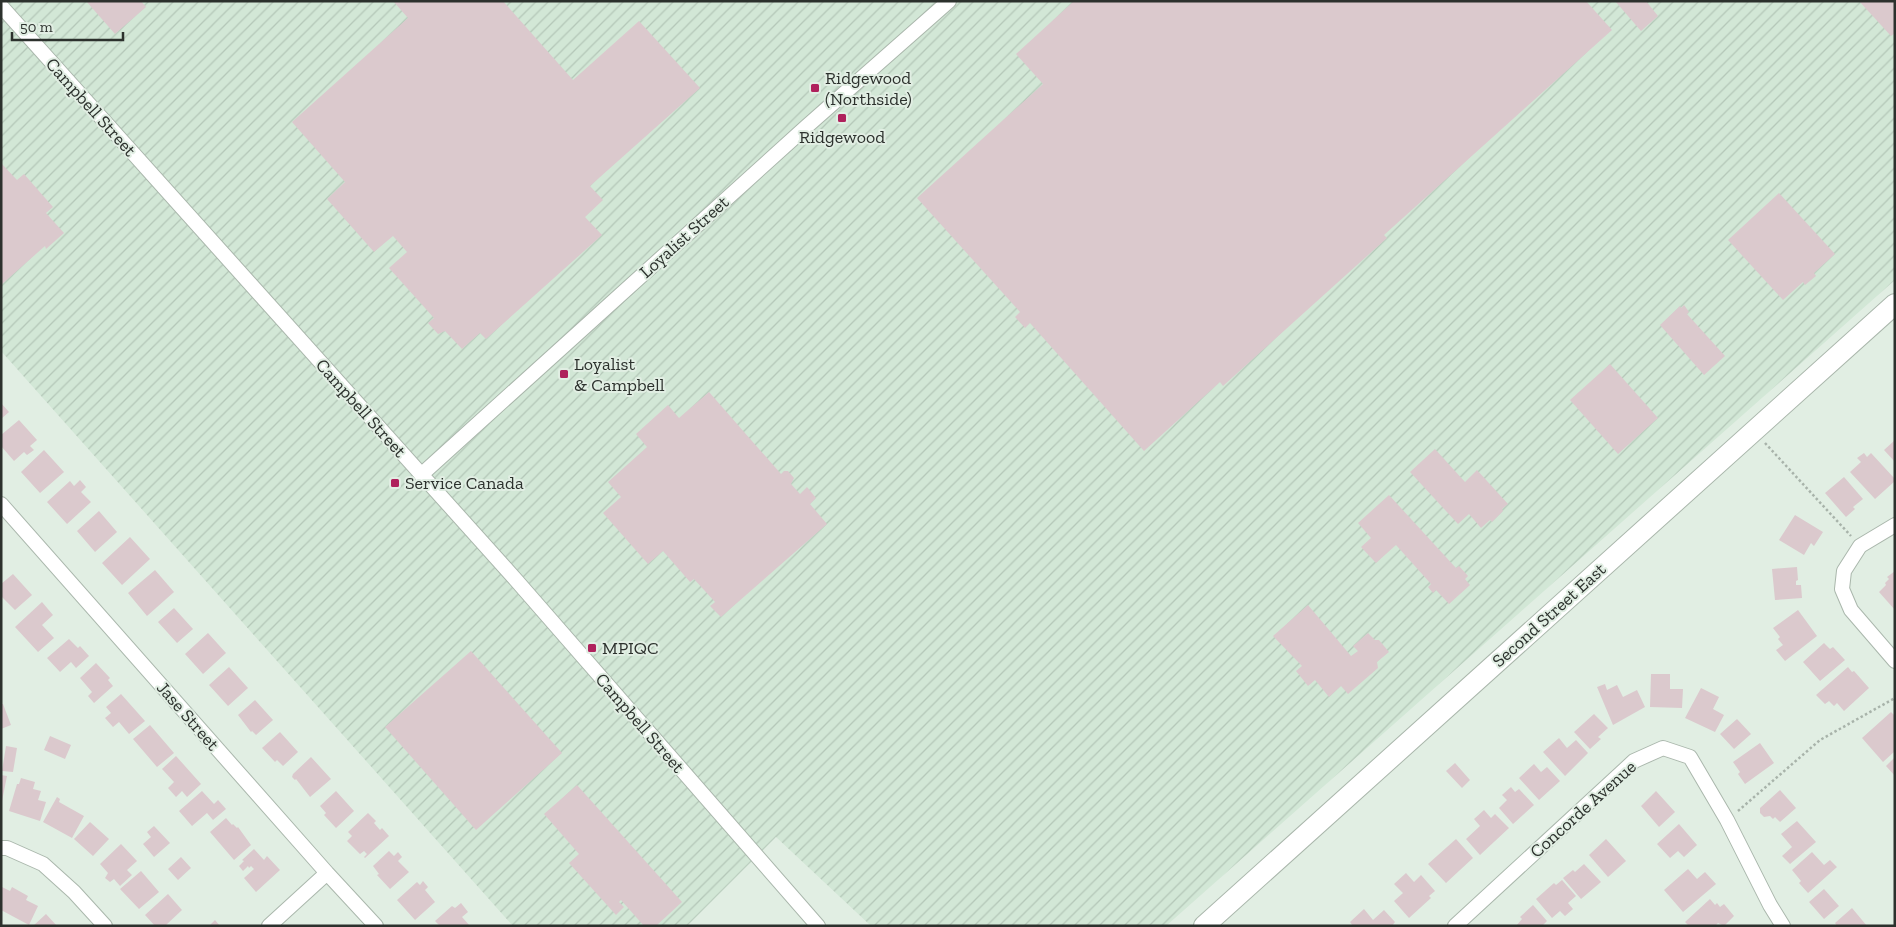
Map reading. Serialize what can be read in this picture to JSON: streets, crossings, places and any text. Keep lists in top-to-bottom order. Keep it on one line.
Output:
{"streets":{"main road":["Second Street East"],"street":["Campbell Street","Loyalist Street","Jase Street","Concorde Avenue"]},"crossings":[["Campbell Street","Loyalist Street"]],"places":{"transit":["Ridgewood (Northside)","Ridgewood","Loyalist & Campbell","Service Canada","MPIQC"]},"scale_bar":"50 m"}
